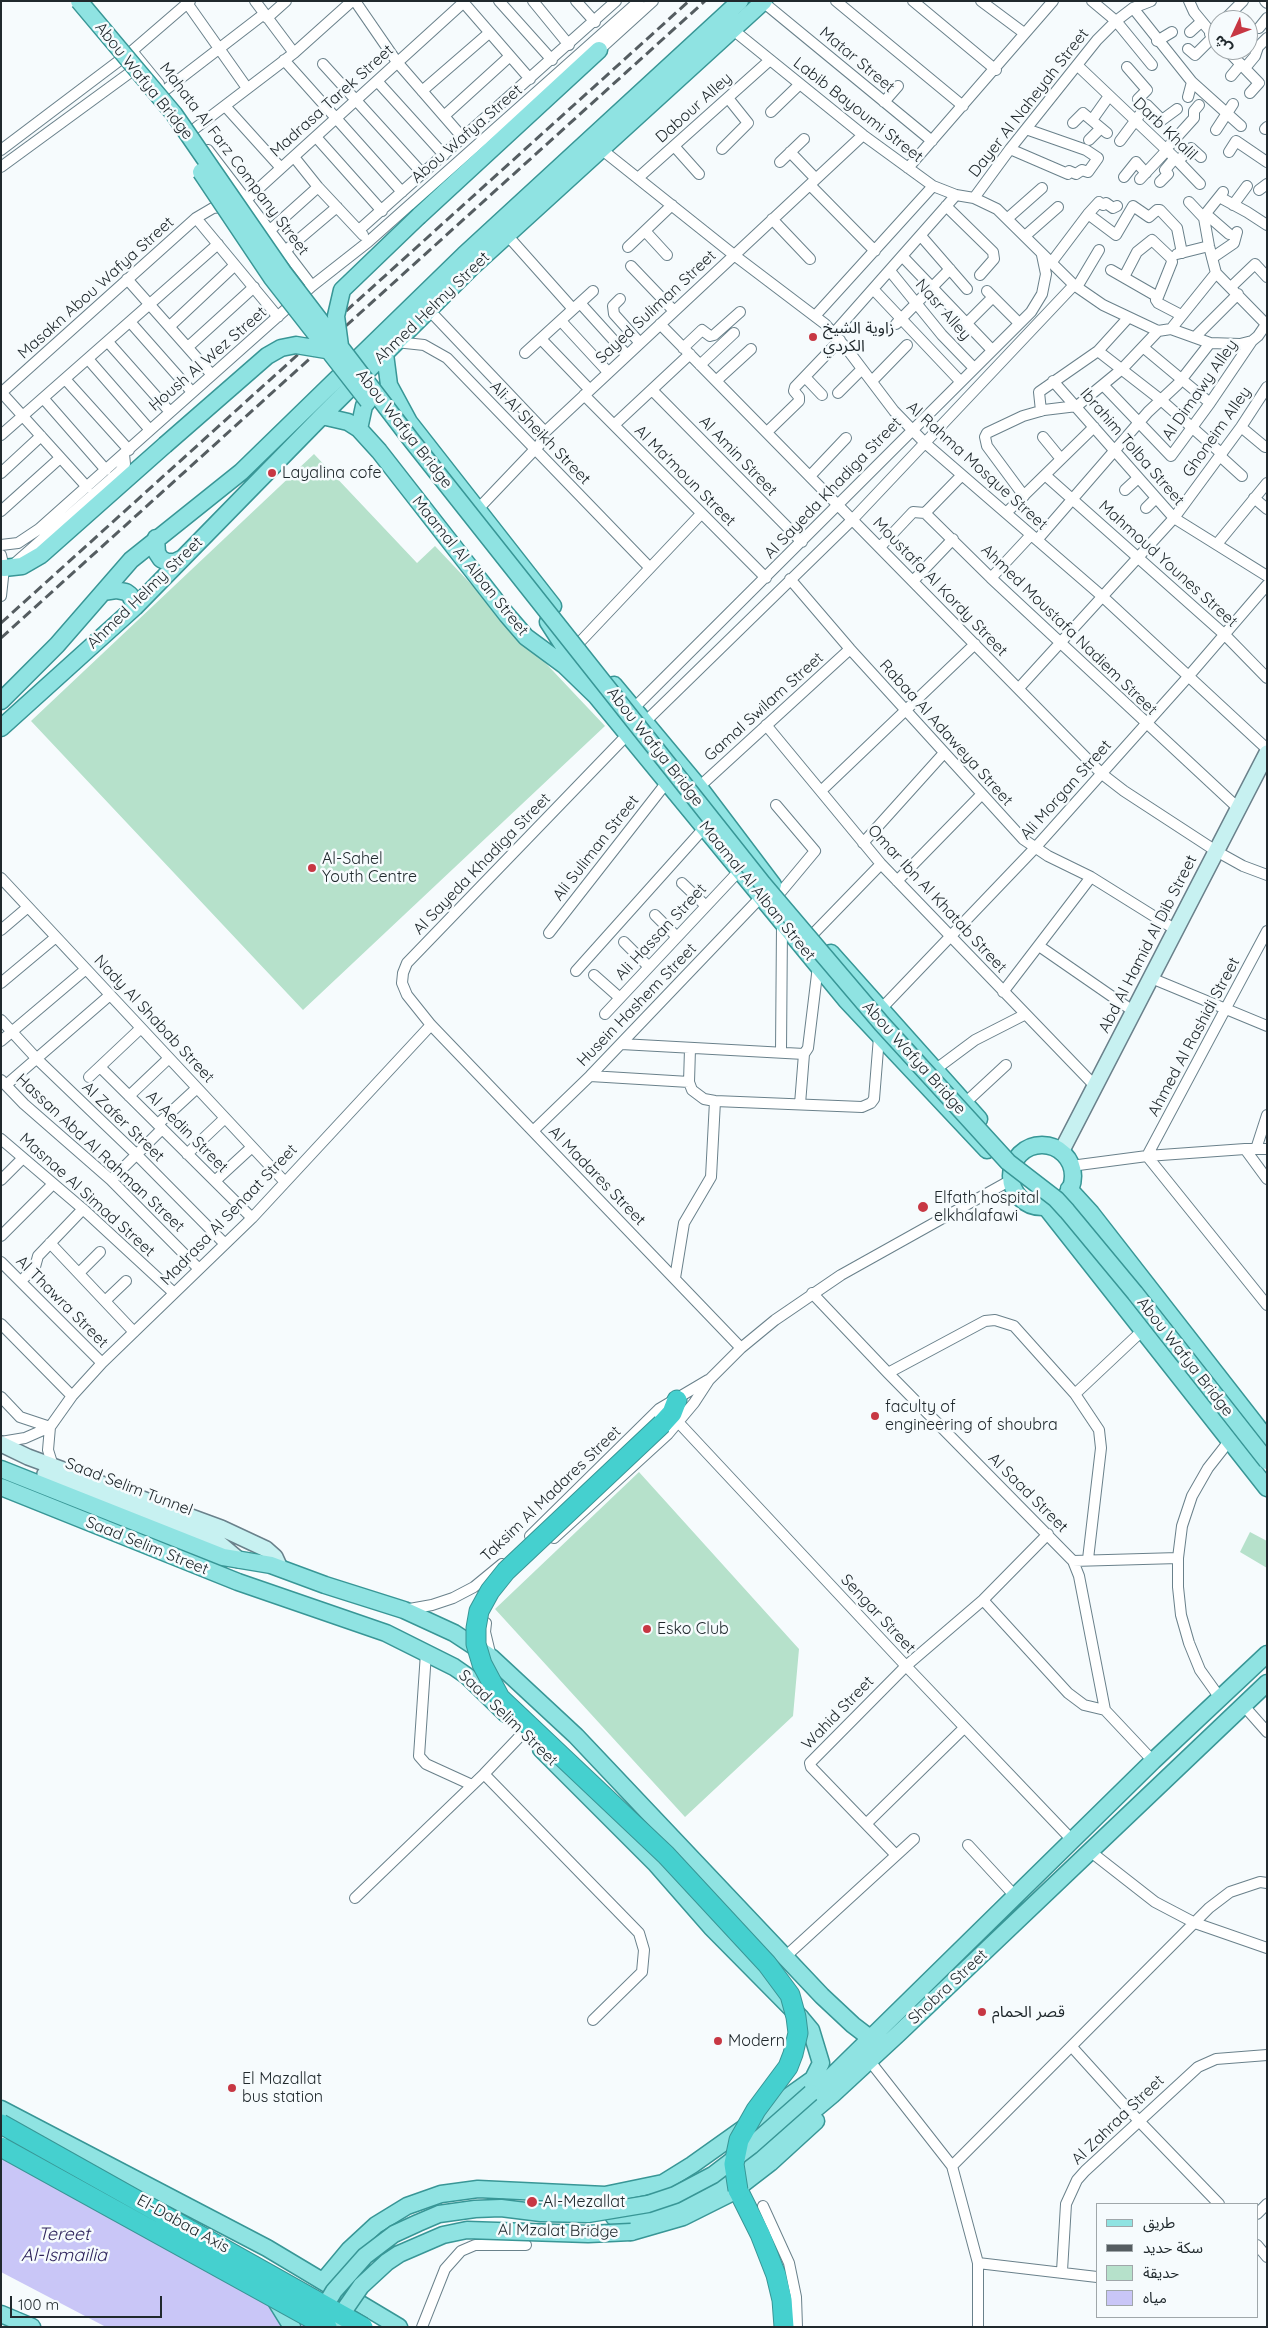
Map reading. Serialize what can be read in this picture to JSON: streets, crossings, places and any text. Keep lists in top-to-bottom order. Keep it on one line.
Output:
{"streets":{"highway":["El-Dabaa Axis"],"main road":["Abou Wafya Bridge","Ahmed Helmy Street","Maamal Al Alban Street","Saad Selim Street","Shobra Street","Al Mzalat Bridge"],"street":["Matar Street","Madrasa Tarek Street","Dayer Al Naheyah Street","Dabour Alley","Labib Bayoumi Street","Darb Khalil","Abou Wafya Street","Mahata Al Farz Company Street","Masakn Abou Wafya Street","Sayed Suliman Street","Nasr Alley","Housh Al Wez Street","Al Dimawy Alley","Ghoneim Alley","Ali Al Sheikh Street","Ibrahim Tolba Street","Al Amin Street","Al Rahma Mosque Street","Al Ma'moun Street","Al Sayeda Khadiga Street","Mahmoud Younes Street","Moustafa Al Kordy Street","Ahmed Moustafa Nadiem Street","Gamal Swilam Street","Rabaa Al Adaweya Street","Ali Morgan Street","Ali Suliman Street","Omar Ibn Al Khatab Street","Ali Hassan Street","Abd Al Hamid Al Dib Street","Husein Hashem Street","Nady Al Shabab Street","Ahmed Al Rashidi Street","Al Zafer Street","Al Aedin Street","Hassan Abd Al Rahman Street","Al Madares Street","Masnae Al Simad Street","Madrasa Al Senaat Street","Al Thawra Street","Saad Selim Tunnel","Al Saad Street","Taksim Al Madares Street","Sengar Street","Wahid Street","Al Zahraa Street"]},"crossings":[["Matar Street","Ahmed Helmy Street"],["Abou Wafya Bridge","Sayed Suliman Street"],["Abou Wafya Bridge","Maamal Al Alban Street"],["Madrasa Tarek Street","Mahata Al Farz Company Street"],["Madrasa Tarek Street","Masakn Abou Wafya Street"],["Dayer Al Naheyah Street","Labib Bayoumi Street"],["Dayer Al Naheyah Street","Darb Khalil"],["Dayer Al Naheyah Street","Al Dimawy Alley"],["Dayer Al Naheyah Street","Al Sayeda Khadiga Street"],["Dabour Alley","Labib Bayoumi Street"],["Dabour Alley","Al Rahma Mosque Street"],["Labib Bayoumi Street","Sayed Suliman Street"],["Labib Bayoumi Street","Ahmed Helmy Street"],["Abou Wafya Street","Mahata Al Farz Company Street"],["Abou Wafya Street","Housh Al Wez Street"],["Mahata Al Farz Company Street","Housh Al Wez Street"],["Sayed Suliman Street","Ali Al Sheikh Street"],["Sayed Suliman Street","Al Rahma Mosque Street"],["Sayed Suliman Street","Al Ma'moun Street"],["Sayed Suliman Street","Maamal Al Alban Street"],["Sayed Suliman Street","Moustafa Al Kordy Street"],["Ahmed Helmy Street","Ali Al Sheikh Street"],["Ahmed Helmy Street","Al Rahma Mosque Street"],["Ahmed Helmy Street","Maamal Al Alban Street"],["Nasr Alley","Al Sayeda Khadiga Street"],["Ghoneim Alley","Ibrahim Tolba Street"],["Ghoneim Alley","Al Rahma Mosque Street"],["Ghoneim Alley","Mahmoud Younes Street"],["Ghoneim Alley","Moustafa Al Kordy Street"],["Ghoneim Alley","Ahmed Moustafa Nadiem Street"],["Ali Al Sheikh Street","Maamal Al Alban Street"],["Al Amin Street","Al Sayeda Khadiga Street"],["Al Rahma Mosque Street","Al Sayeda Khadiga Street"],["Al Rahma Mosque Street","Ali Morgan Street"],["Al Ma'moun Street","Al Sayeda Khadiga Street"],["Al Ma'moun Street","Rabaa Al Adaweya Street"],["Al Sayeda Khadiga Street","Maamal Al Alban Street"],["Al Sayeda Khadiga Street","Moustafa Al Kordy Street"],["Al Sayeda Khadiga Street","Rabaa Al Adaweya Street"],["Al Sayeda Khadiga Street","Al Madares Street"],["Al Sayeda Khadiga Street","Madrasa Al Senaat Street"],["Mahmoud Younes Street","Ali Morgan Street"],["Maamal Al Alban Street","Gamal Swilam Street"],["Maamal Al Alban Street","Ali Morgan Street"],["Maamal Al Alban Street","Ali Suliman Street"],["Maamal Al Alban Street","Ali Hassan Street"],["Maamal Al Alban Street","Abd Al Hamid Al Dib Street"],["Maamal Al Alban Street","Husein Hashem Street"],["Maamal Al Alban Street","Taksim Al Madares Street"],["Moustafa Al Kordy Street","Ali Morgan Street"],["Moustafa Al Kordy Street","Abd Al Hamid Al Dib Street"],["Ahmed Moustafa Nadiem Street","Ali Morgan Street"],["Ahmed Moustafa Nadiem Street","Abd Al Hamid Al Dib Street"],["Gamal Swilam Street","Rabaa Al Adaweya Street"],["Gamal Swilam Street","Omar Ibn Al Khatab Street"],["Rabaa Al Adaweya Street","Ali Morgan Street"],["Rabaa Al Adaweya Street","Abd Al Hamid Al Dib Street"],["Ali Morgan Street","Omar Ibn Al Khatab Street"],["Omar Ibn Al Khatab Street","Abd Al Hamid Al Dib Street"],["Abd Al Hamid Al Dib Street","Taksim Al Madares Street"],["Husein Hashem Street","Al Madares Street"],["Nady Al Shabab Street","Madrasa Al Senaat Street"],["Al Zafer Street","Madrasa Al Senaat Street"],["Al Aedin Street","Madrasa Al Senaat Street"],["Hassan Abd Al Rahman Street","Madrasa Al Senaat Street"],["Al Madares Street","Madrasa Al Senaat Street"],["Al Madares Street","Taksim Al Madares Street"],["Masnae Al Simad Street","Madrasa Al Senaat Street"],["Madrasa Al Senaat Street","Al Thawra Street"],["Saad Selim Tunnel","Saad Selim Street"],["Al Saad Street","Taksim Al Madares Street"],["Al Saad Street","Wahid Street"],["Taksim Al Madares Street","Saad Selim Street"],["Taksim Al Madares Street","Sengar Street"],["Saad Selim Street","Shobra Street"],["Sengar Street","Wahid Street"],["Sengar Street","Shobra Street"],["Shobra Street","Al Mzalat Bridge"]],"water":["Tereet Al-Ismailia"],"places":["زاوية الشيخ الكردي","Layalina cofe","Al-Sahel Youth Centre","Elfath hospital elkhalafawi","faculty of engineering of shoubra","Esko Club","قصر الحمام","Modern","El Mazallat bus station","Al-Mezallat"],"legend":["طريق","سكة حديد","حديقة","مياه"],"scale_bar":"100 m","north":"bottom left"}
